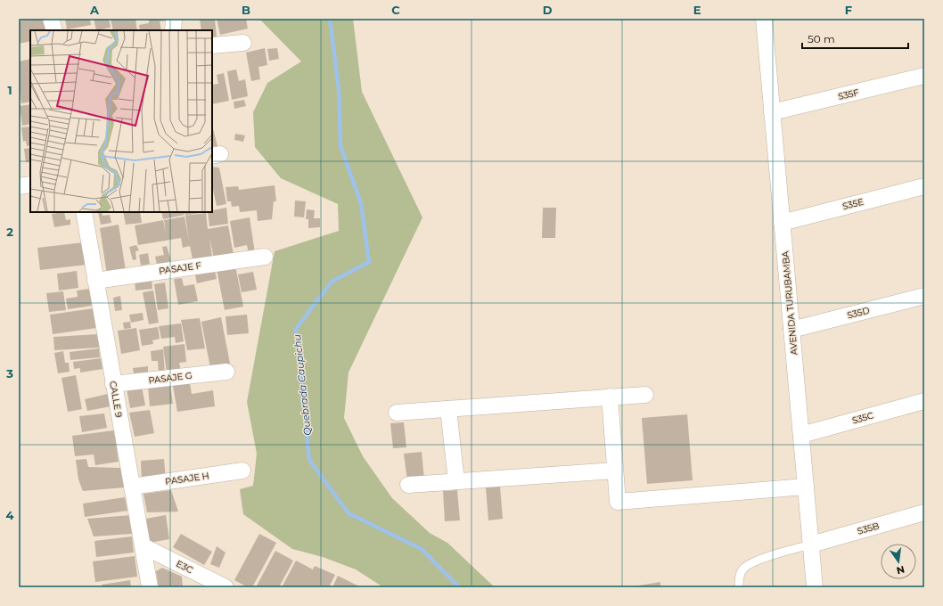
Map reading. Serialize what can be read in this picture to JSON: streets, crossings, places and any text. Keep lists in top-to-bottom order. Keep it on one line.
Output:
{"streets":{"street":["S35F","S35E","PASAJE F","AVENIDA TURUBAMBA","S35D","PASAJE G","CALLE 9","S35C","PASAJE H","S35B","E3C"]},"crossings":[["S35F","AVENIDA TURUBAMBA"],["S35E","AVENIDA TURUBAMBA"],["PASAJE F","CALLE 9"],["AVENIDA TURUBAMBA","S35D"],["AVENIDA TURUBAMBA","S35C"],["AVENIDA TURUBAMBA","S35B"],["PASAJE G","CALLE 9"],["CALLE 9","PASAJE H"],["CALLE 9","E3C"]],"water":["Quebrada Caupichu"],"scale_bar":"50 m","north":"bottom","grid":{"columns":["A","B","C","D","E","F"],"rows":["1","2","3","4"]}}
